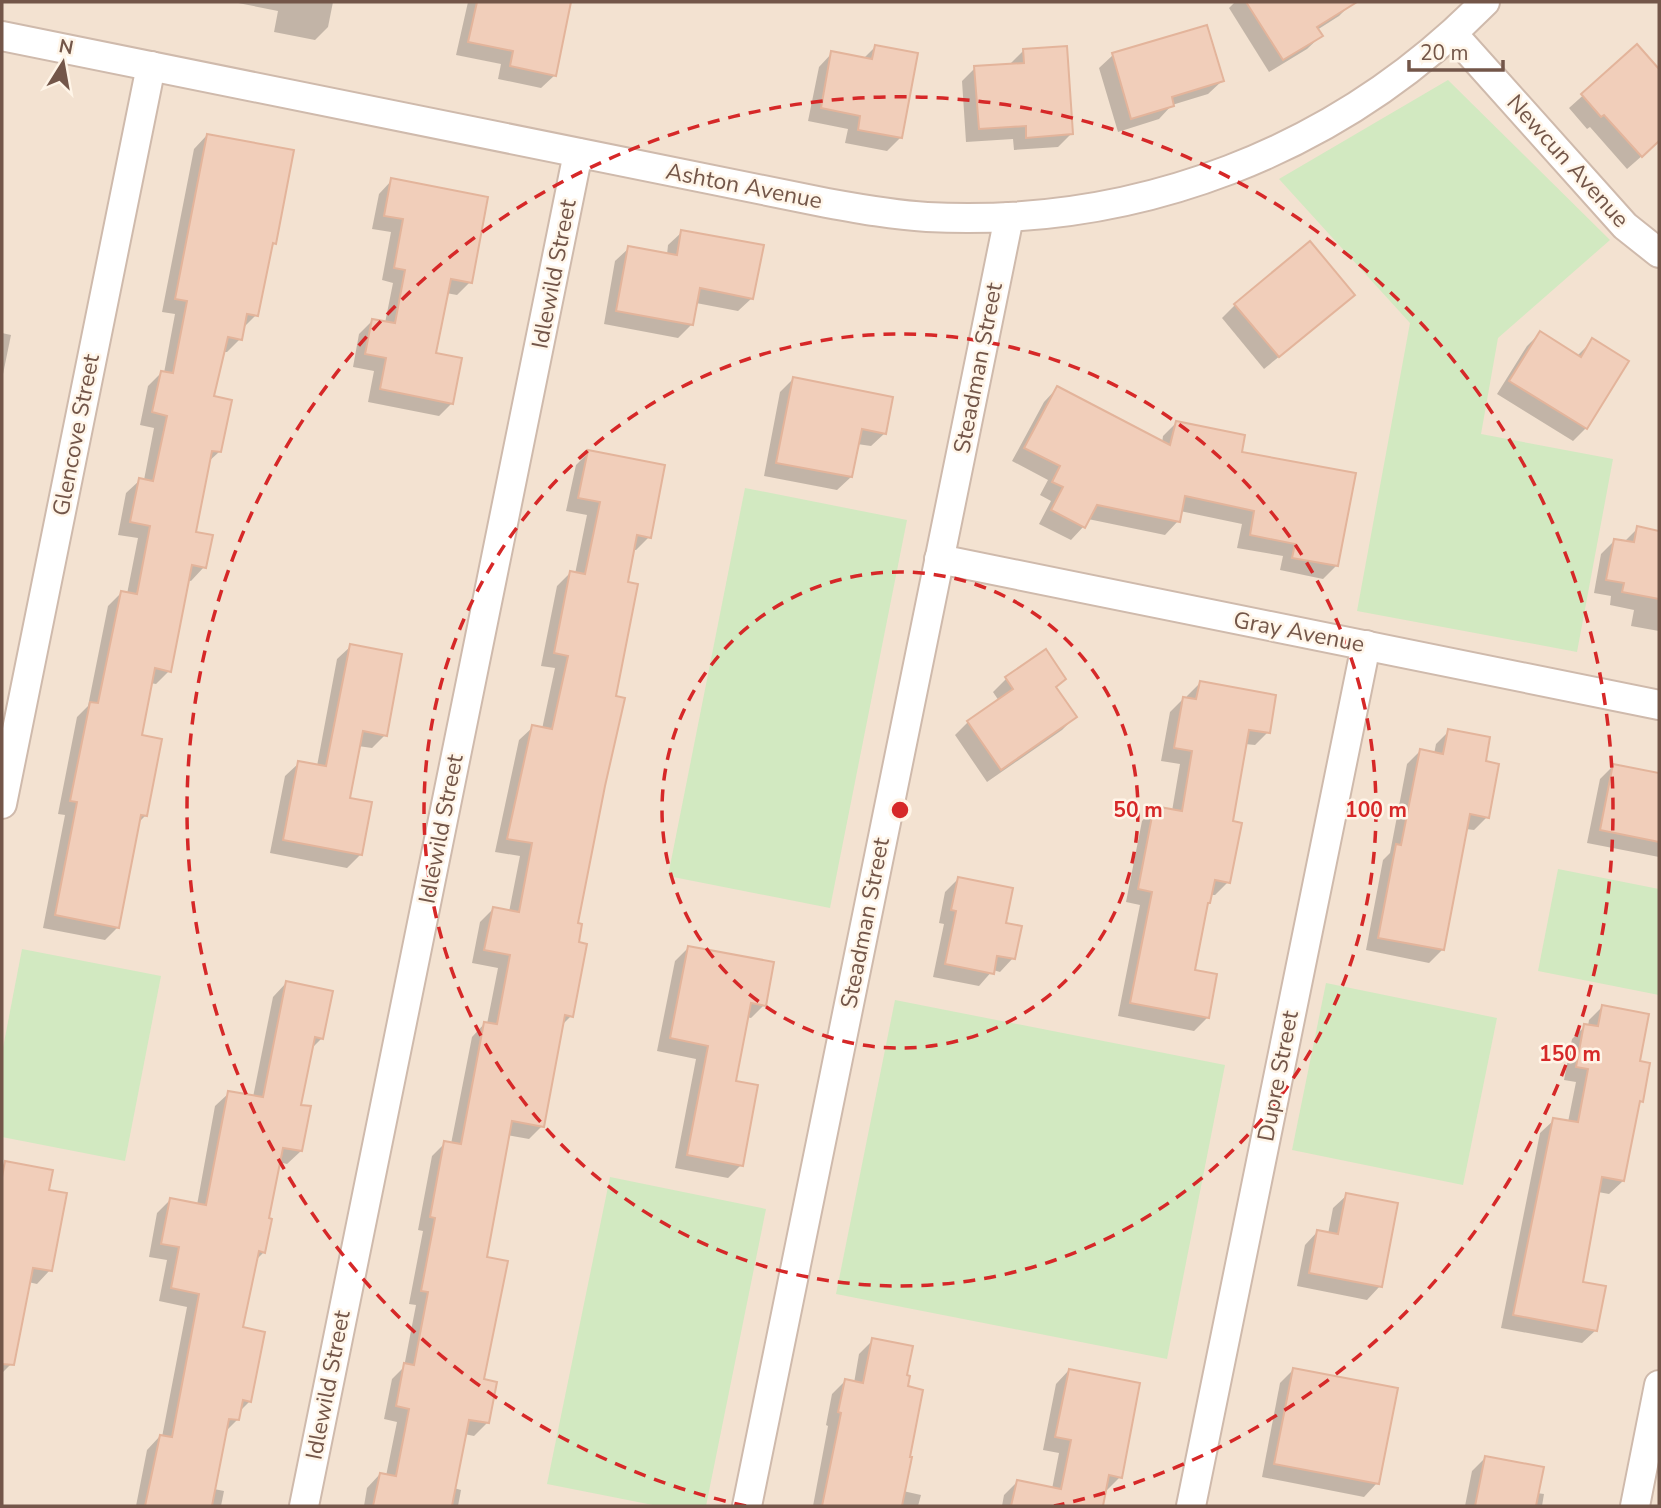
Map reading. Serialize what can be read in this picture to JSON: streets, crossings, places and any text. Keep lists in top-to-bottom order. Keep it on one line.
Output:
{"streets":{"street":["Newcun Avenue","Ashton Avenue","Idlewild Street","Steadman Street","Glencove Street","Gray Avenue","Dupre Street"]},"crossings":[["Newcun Avenue","Ashton Avenue"],["Ashton Avenue","Idlewild Street"],["Ashton Avenue","Steadman Street"],["Ashton Avenue","Glencove Street"],["Steadman Street","Gray Avenue"],["Gray Avenue","Dupre Street"]],"scale_bar":"20 m","north":"top","rings":["50 m","100 m","150 m"]}
